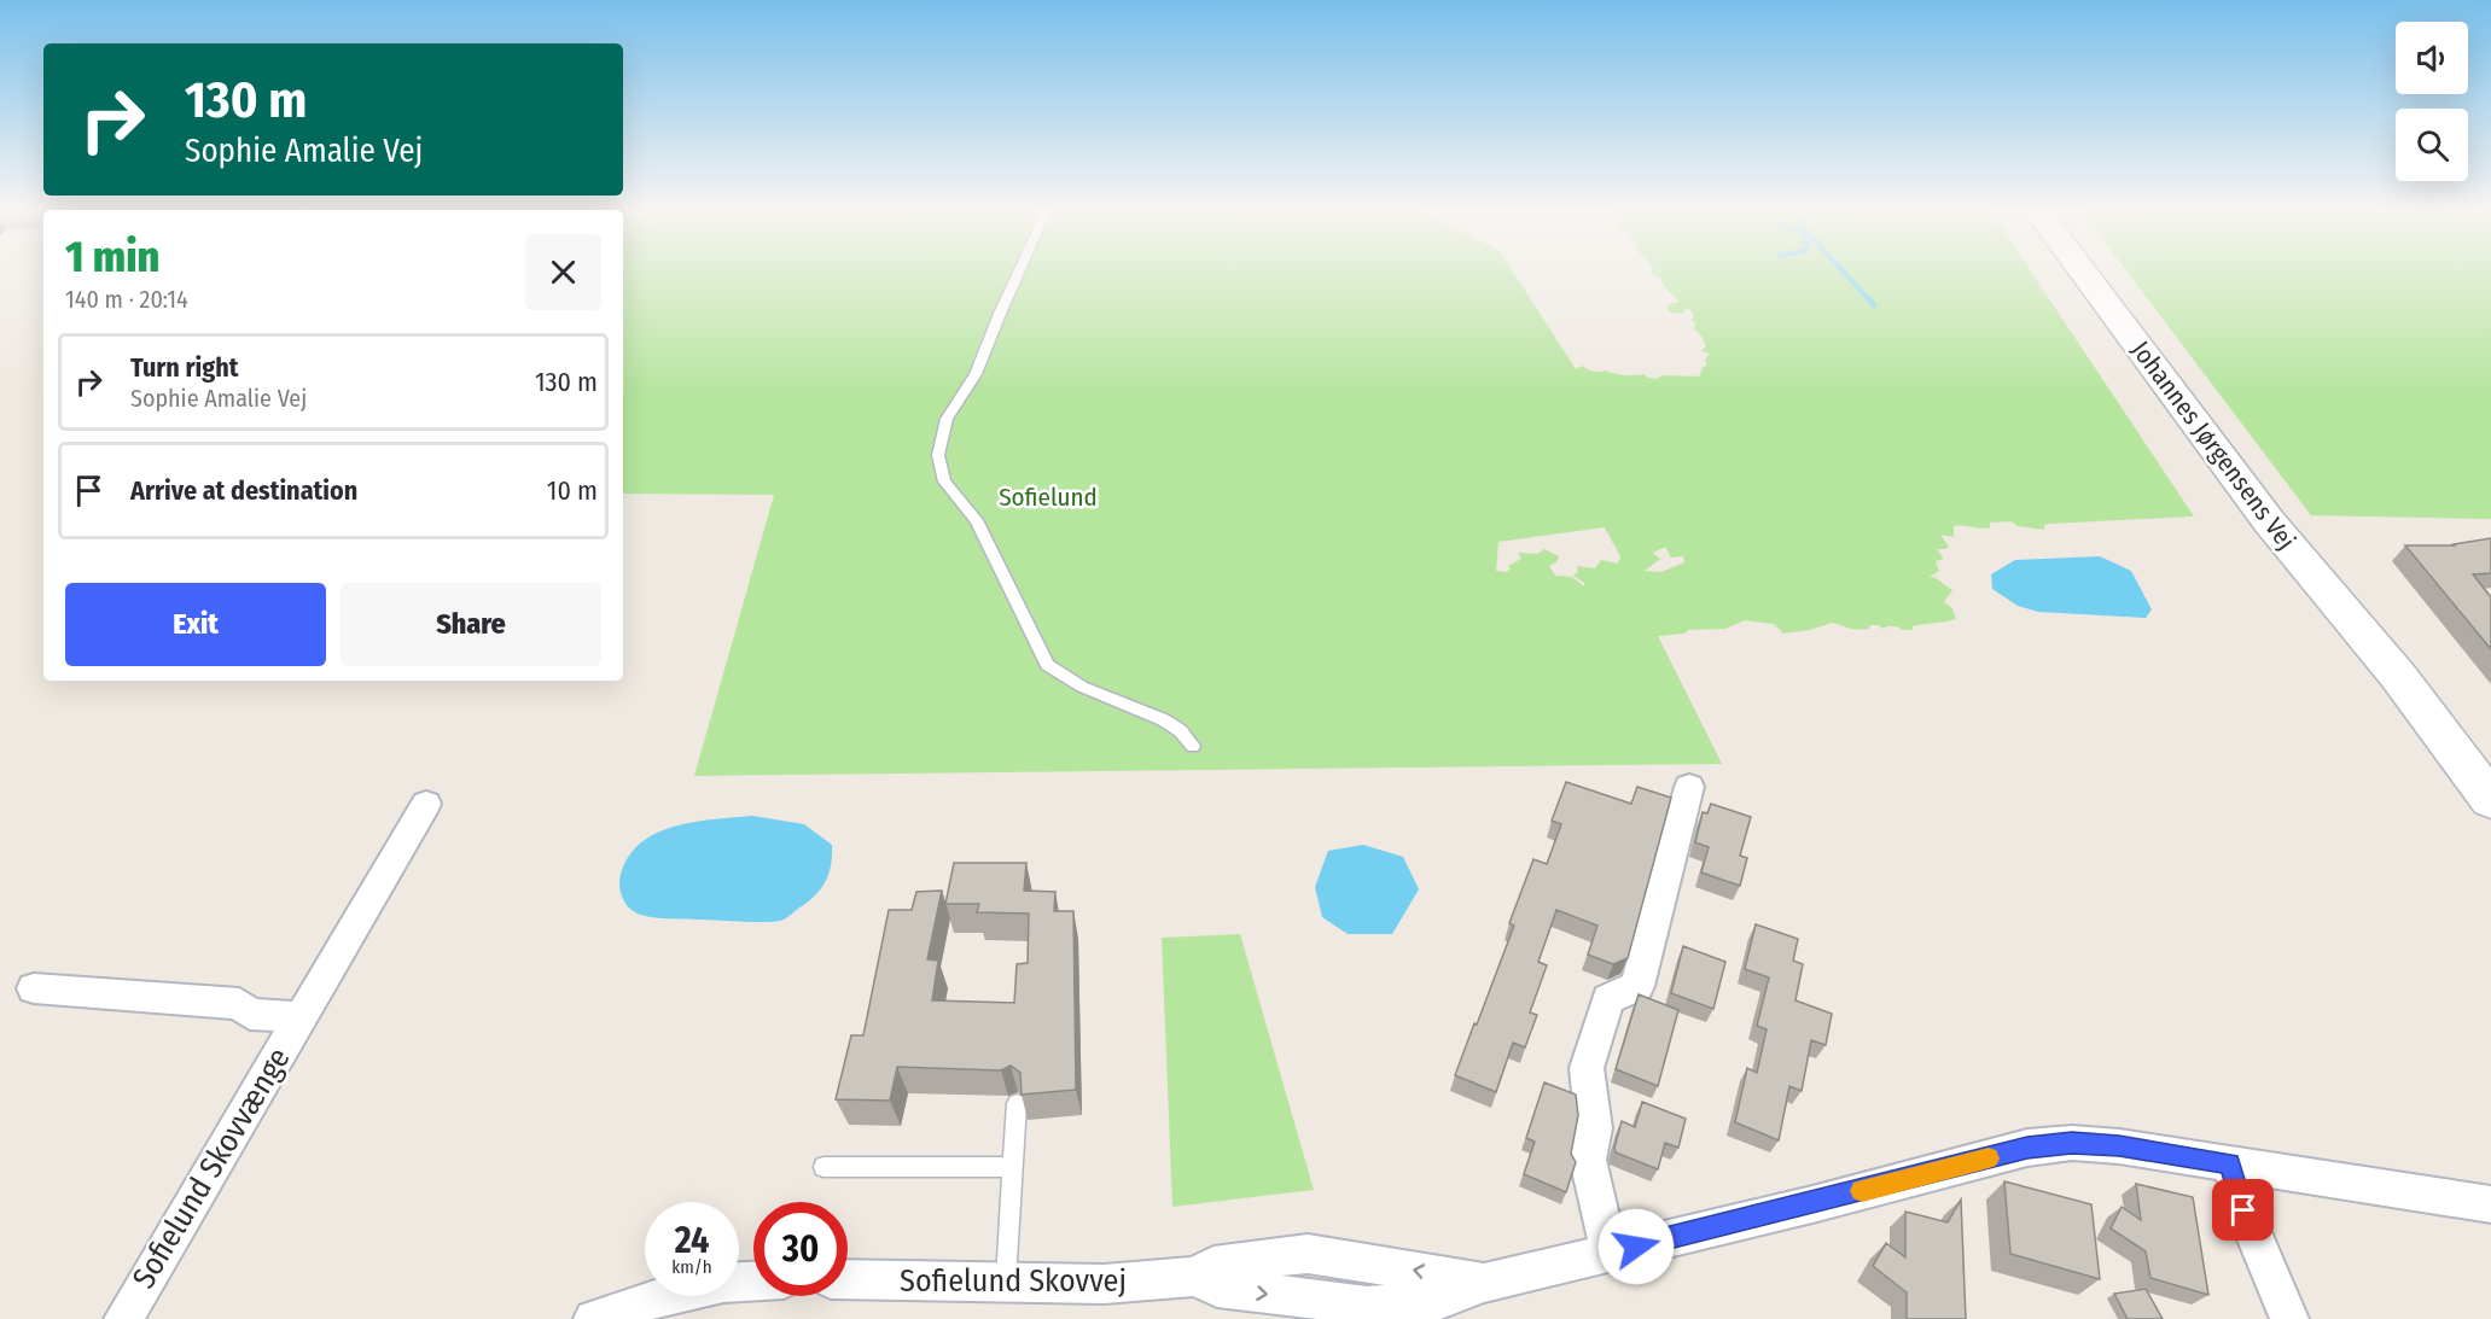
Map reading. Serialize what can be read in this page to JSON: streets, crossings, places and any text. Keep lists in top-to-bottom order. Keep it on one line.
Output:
{"streets":{"street":["Johannes Jørgensens Vej","Sofielund Skovvænge","Sofielund Skovvej"]},"parks":["Sofielund"],"page":{"turn":["130 m","Sophie Amalie Vej"],"heading":["1 min","140 m · 20:14"],"list":[{"name":"Turn right","note":"Sophie Amalie Vej","value":"130 m"},{"name":"Arrive at destination","value":"10 m"}],"buttons":["Exit","Share"],"speed":"24 km/h","limit":"30"}}
